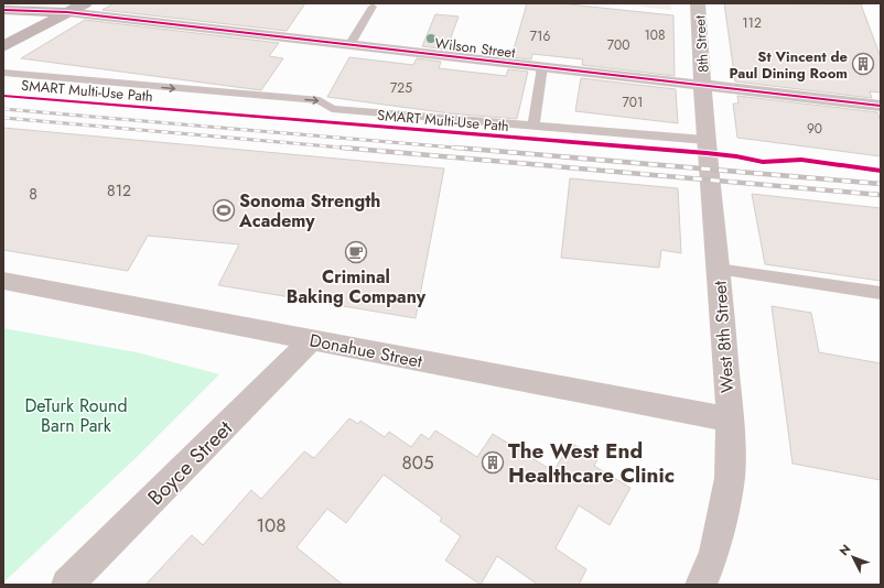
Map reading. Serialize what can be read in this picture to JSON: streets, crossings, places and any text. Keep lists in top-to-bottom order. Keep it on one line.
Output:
{"streets":{"street":["8th Street","Wilson Street","West 8th Street","Donahue Street","Boyce Street"],"cycle path":["SMART Multi-Use Path"]},"crossings":[["8th Street","Wilson Street"],["8th Street","West 8th Street"],["Wilson Street","West 8th Street"],["West 8th Street","Donahue Street"],["Donahue Street","Boyce Street"]],"parks":["DeTurk Round Barn Park"],"places":{"building":["St Vincent de Paul Dining Room","The West End Healthcare Clinic"],"sports":["Sonoma Strength Academy"],"cafe":["Criminal Baking Company"]},"house_numbers":["112","108","716","700","725","701","90","812","8","805","108"],"north":"top left"}
